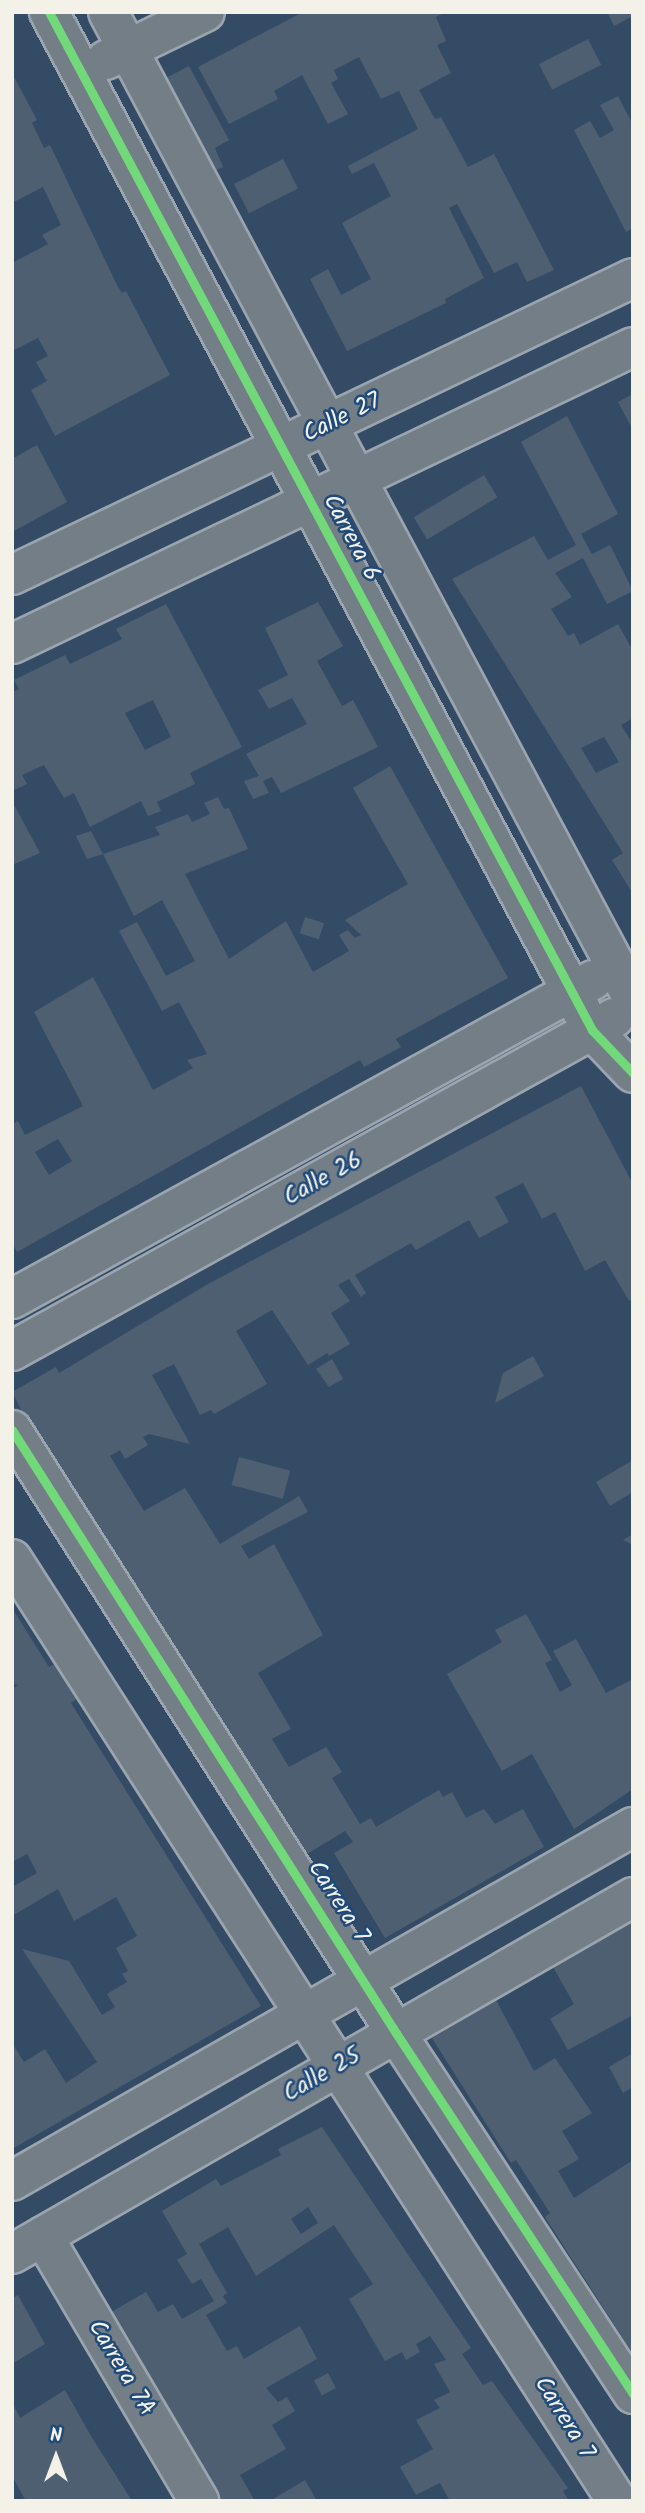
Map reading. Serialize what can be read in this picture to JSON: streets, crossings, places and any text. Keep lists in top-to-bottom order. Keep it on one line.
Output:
{"streets":{"street":["Calle 27","Carrera 6","Calle 26","Carrera 7","Calle 25","Carrera 7A"]},"crossings":[["Calle 27","Carrera 6"],["Carrera 6","Calle 26"],["Carrera 7","Calle 25"],["Calle 25","Carrera 7A"]],"north":"top"}
